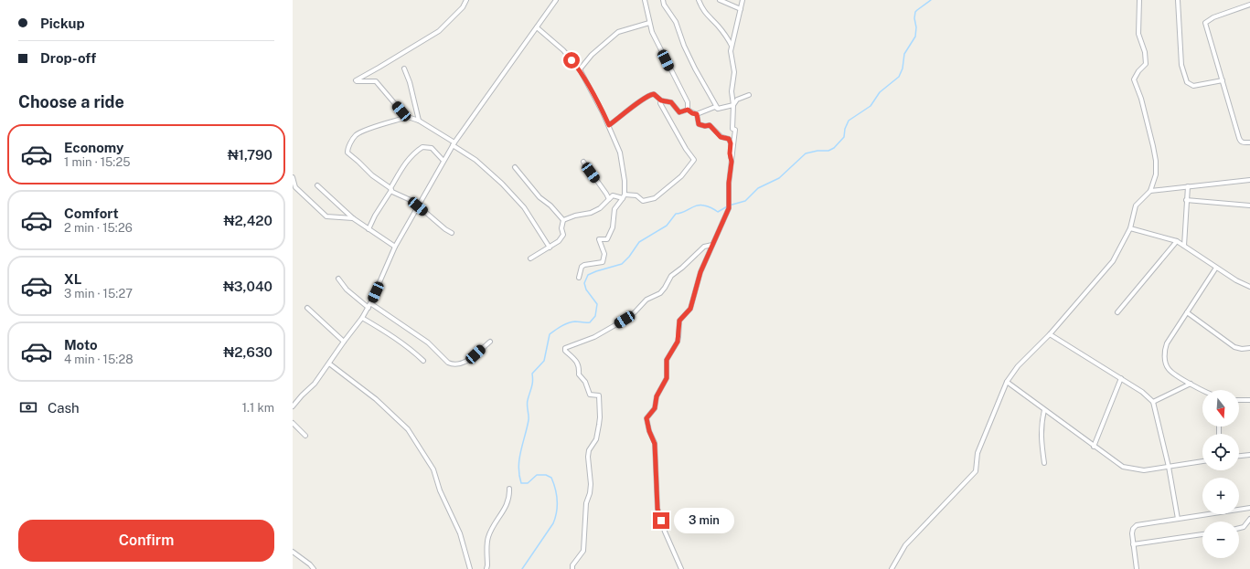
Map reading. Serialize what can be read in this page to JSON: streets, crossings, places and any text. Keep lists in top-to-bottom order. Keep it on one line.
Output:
{"north":"bottom","page":{"banner":["Pickup","Drop-off"],"heading":"Choose a ride","list":[{"name":"Economy","note":"1 min · 15:25","value":"₦1,790"},{"name":"Comfort","note":"2 min · 15:26","value":"₦2,420"},{"name":"XL","note":"3 min · 15:27","value":"₦3,040"},{"name":"Moto","note":"4 min · 15:28","value":"₦2,630"}],"pay":["Cash","1.1 km"],"map_buttons":["+","−"],"bubble":"3 min","buttons":"Confirm"}}
